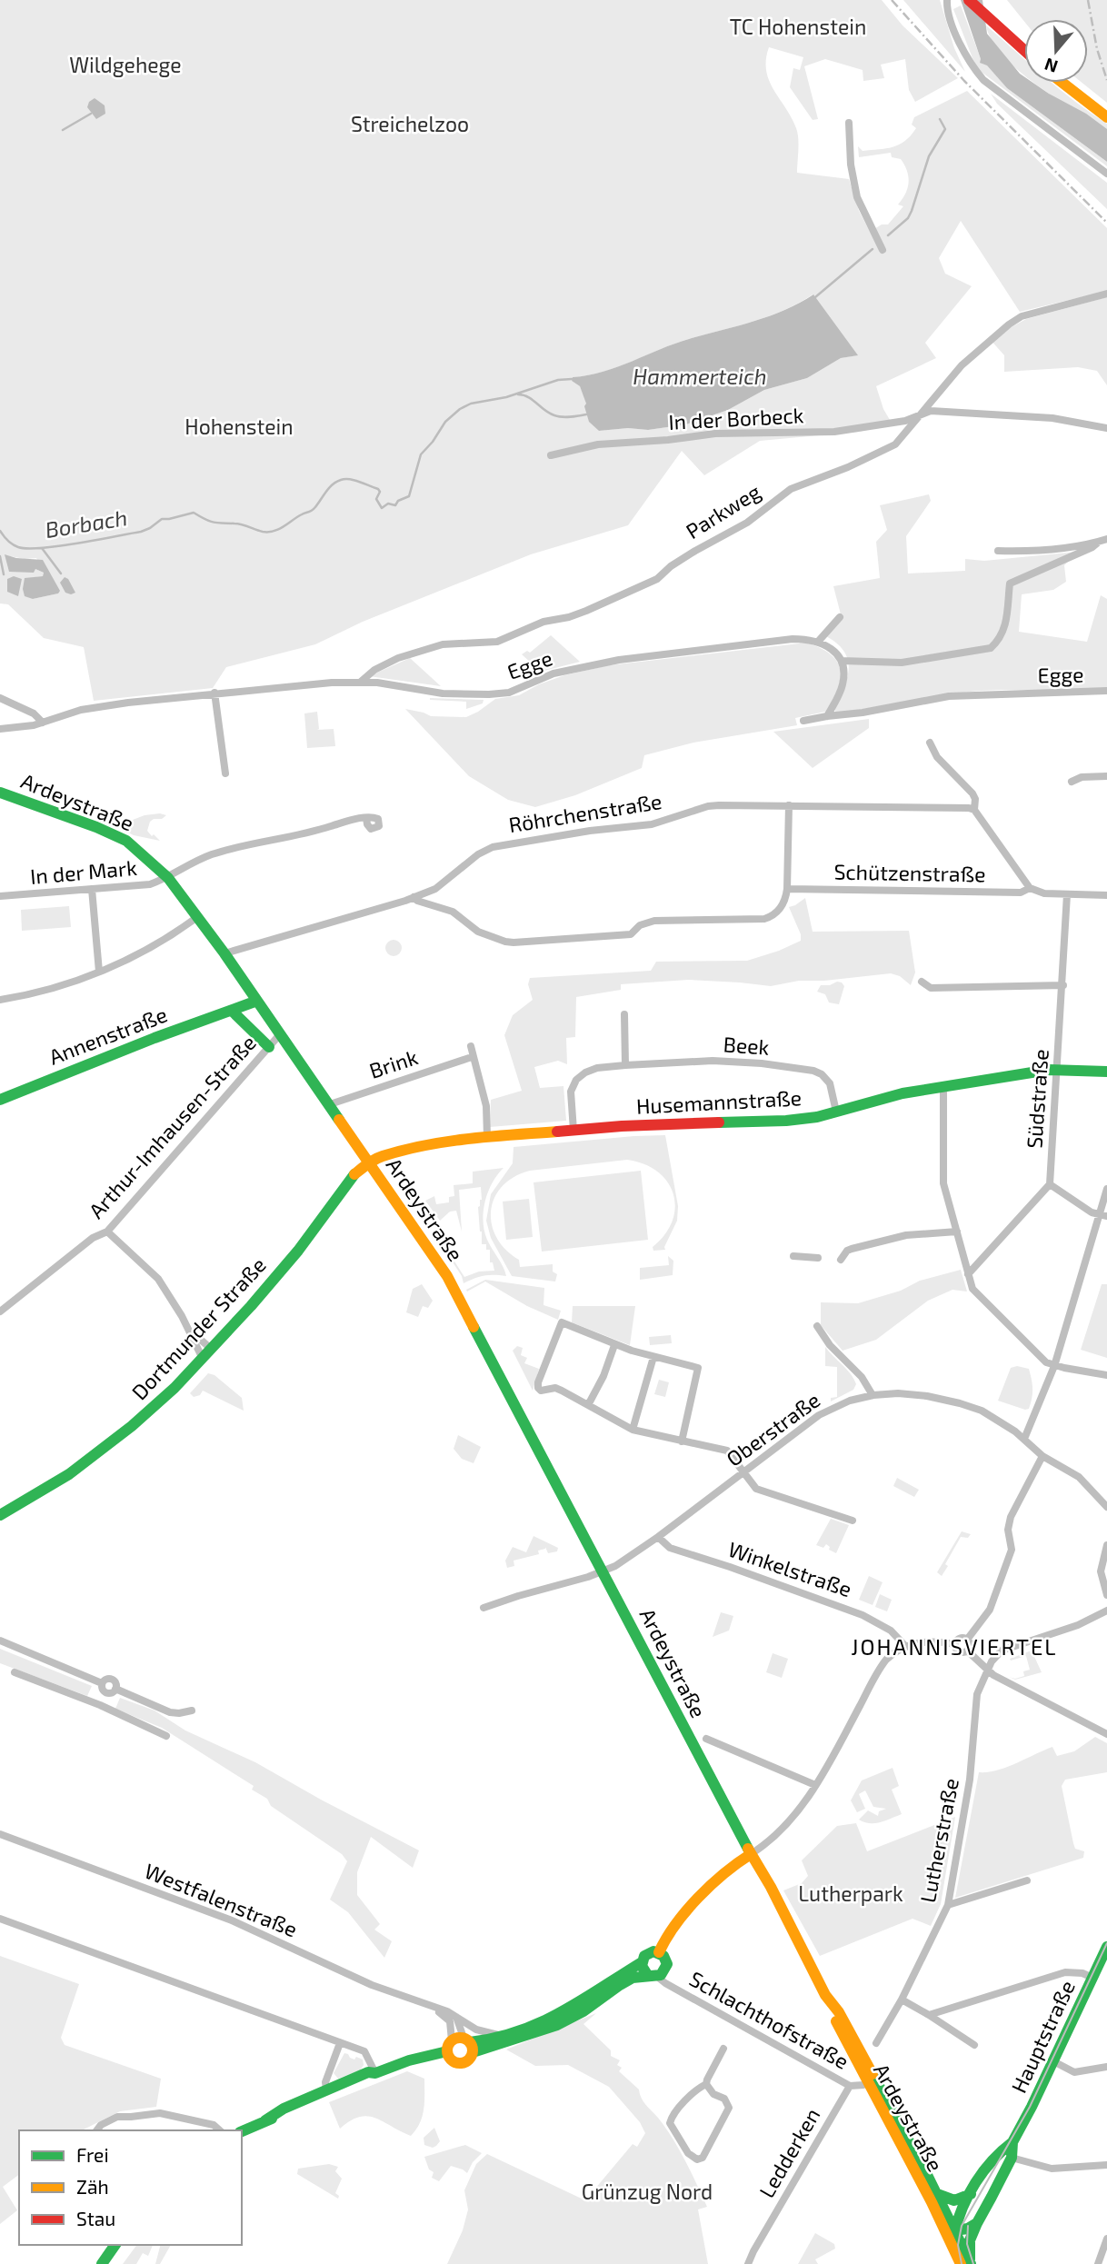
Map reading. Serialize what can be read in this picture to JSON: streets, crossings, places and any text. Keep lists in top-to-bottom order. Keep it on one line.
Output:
{"streets":{"main road":["Ardeystraße","Annenstraße","Husemannstraße","Dortmunder Straße","Hauptstraße"],"street":["In der Borbeck","Parkweg","Egge","Röhrchenstraße","In der Mark","Schützenstraße","Beek","Brink","Südstraße","Arthur-Imhausen-Straße","Oberstraße","Winkelstraße","Lutherstraße","Westfalenstraße","Schlachthofstraße","Ledderken"]},"crossings":[["In der Borbeck","Parkweg"],["Parkweg","Egge"],["Ardeystraße","Röhrchenstraße"],["Ardeystraße","In der Mark"],["Ardeystraße","Annenstraße"],["Ardeystraße","Brink"],["Ardeystraße","Husemannstraße"],["Ardeystraße","Arthur-Imhausen-Straße"],["Ardeystraße","Dortmunder Straße"],["Ardeystraße","Oberstraße"],["Ardeystraße","Hauptstraße"],["Beek","Husemannstraße"],["Südstraße","Husemannstraße"],["Husemannstraße","Dortmunder Straße"],["Oberstraße","Winkelstraße"],["Schlachthofstraße","Ledderken"]],"districts":["JOHANNISVIERTEL"],"water":["Hammerteich","Borbach"],"parks":["TC Hohenstein","Wildgehege","Streichelzoo","Hohenstein","Lutherpark","Grünzug Nord"],"legend":["Frei","Zäh","Stau"],"north":"bottom"}
